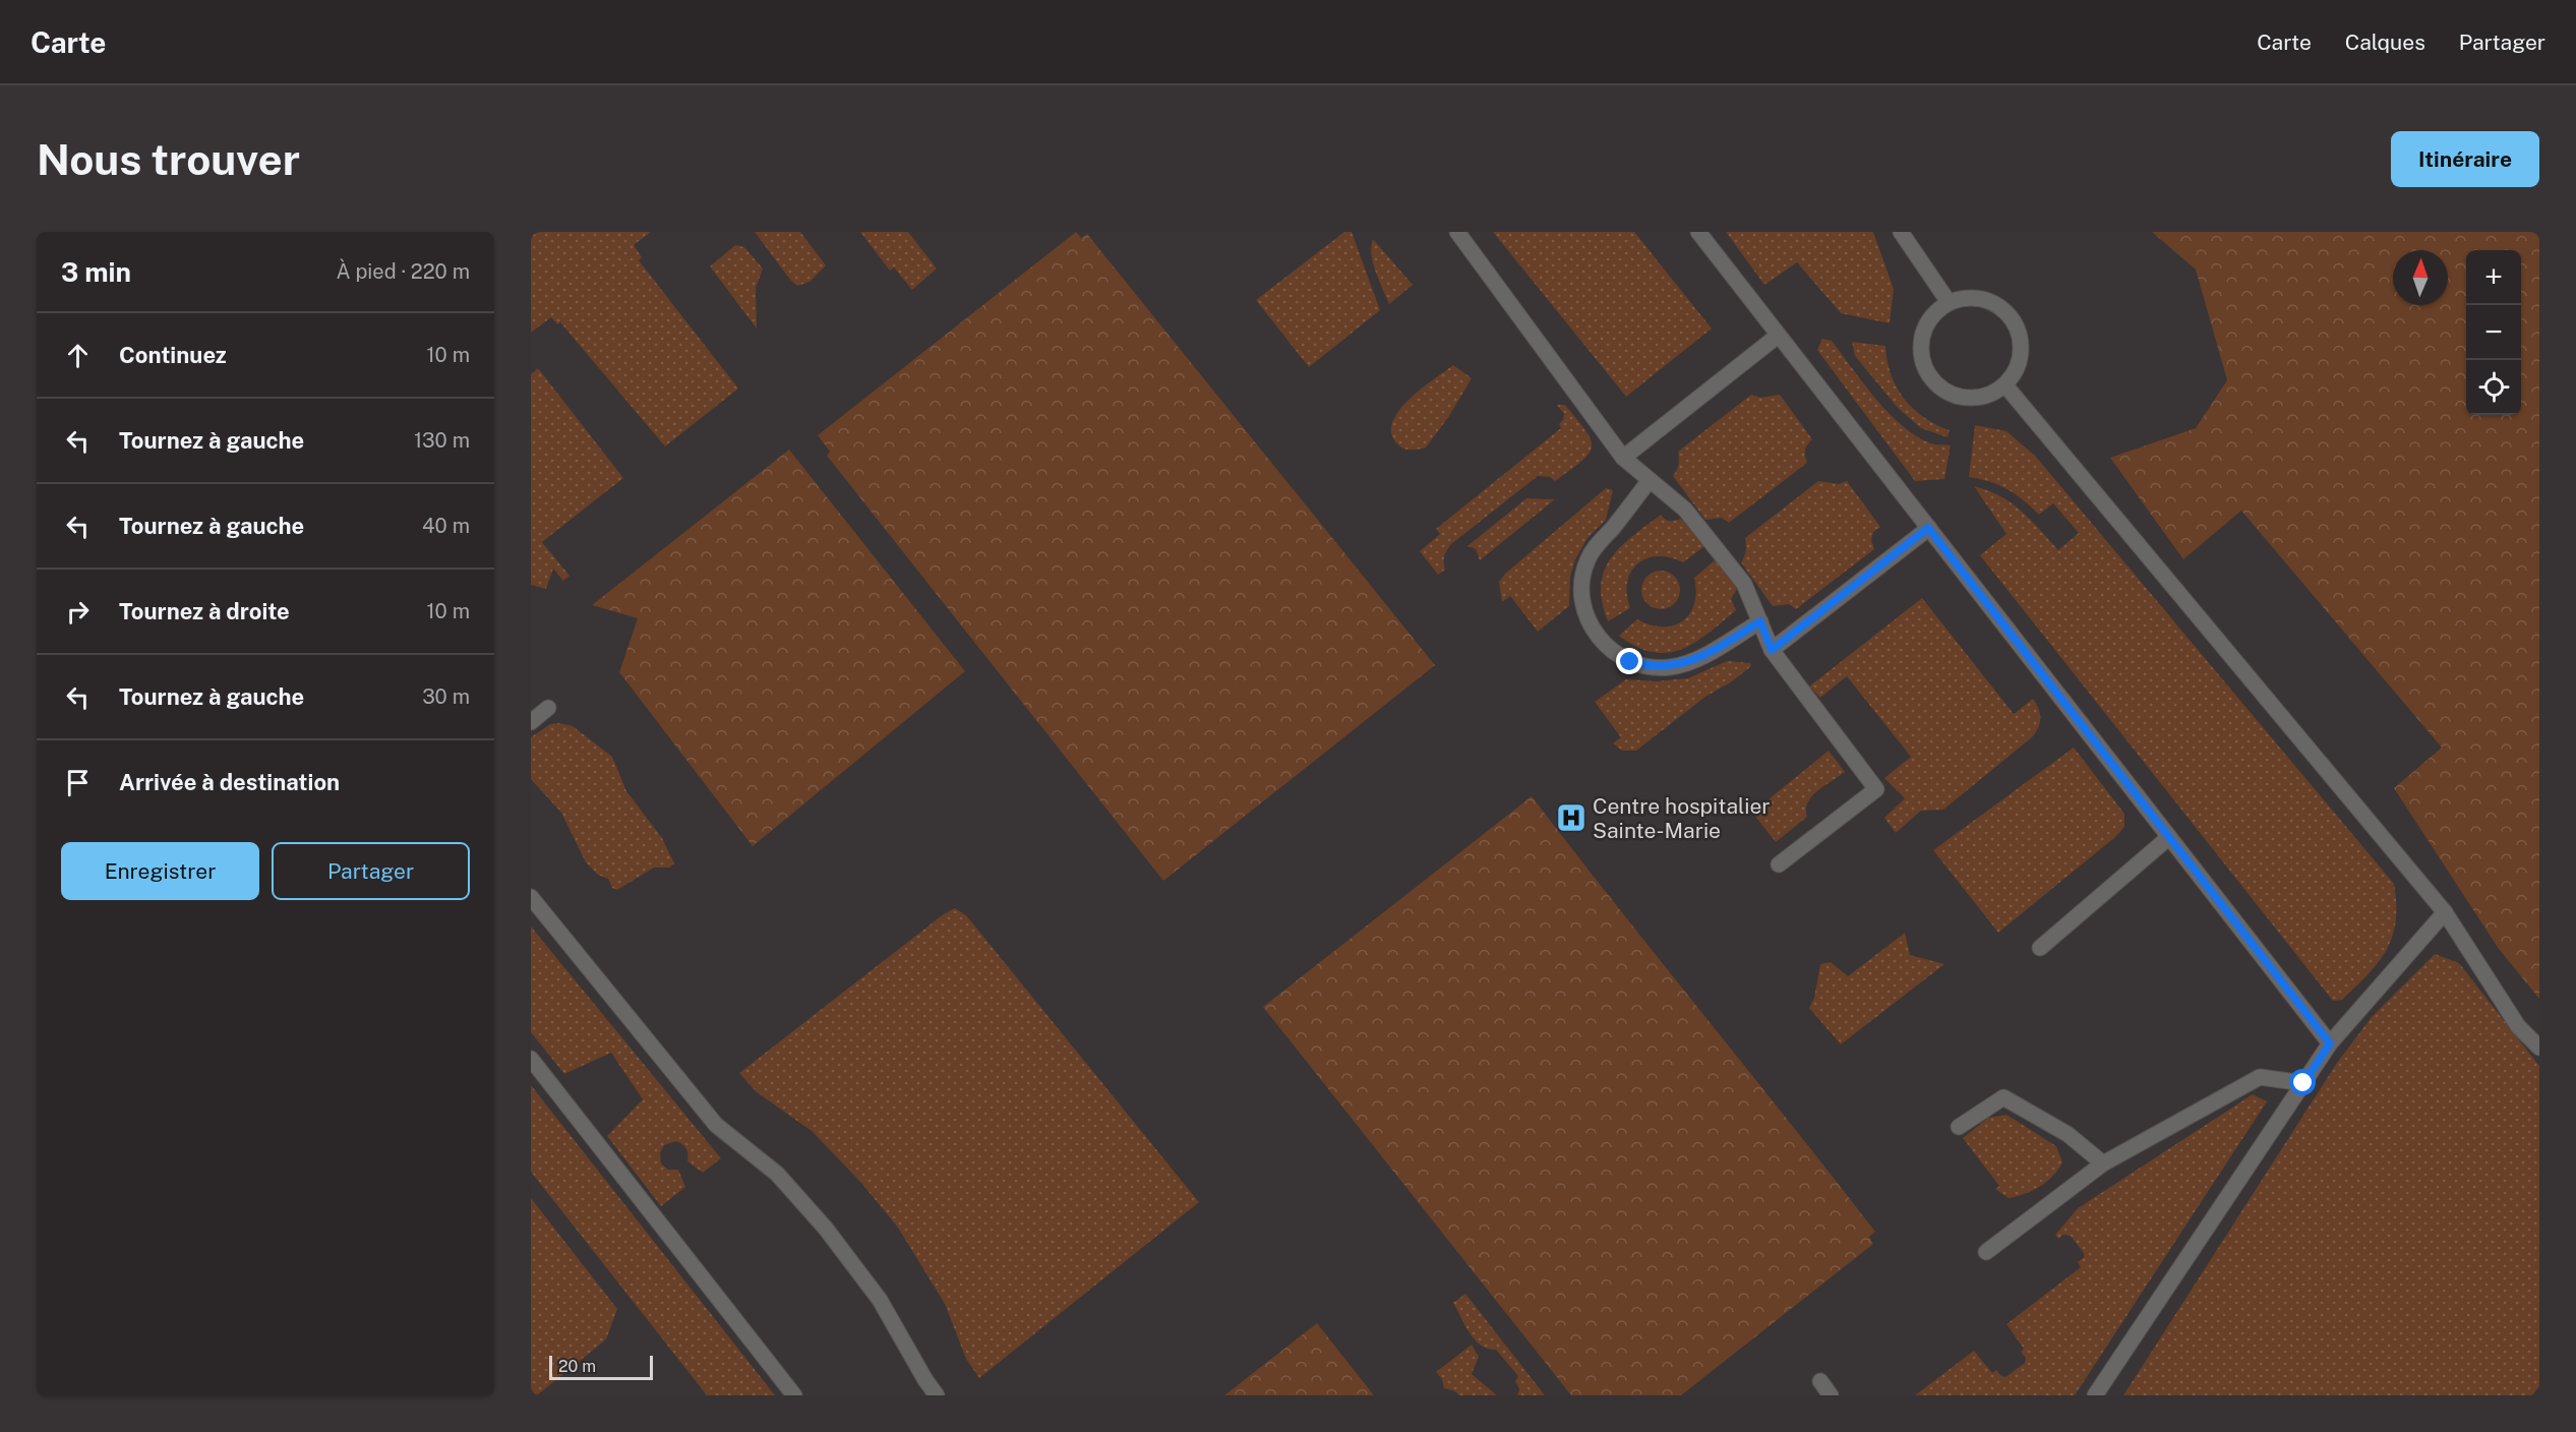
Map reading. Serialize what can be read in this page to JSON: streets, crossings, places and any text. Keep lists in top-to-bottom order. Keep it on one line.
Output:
{"places":{"hospital":["Centre hospitalier Sainte-Marie"]},"scale_bar":"20 m","north":"top","page":{"header":"Carte","nav":["Carte","Calques","Partager"],"buttons":["Itinéraire",["Enregistrer","Partager"]],"title":"Nous trouver","heading":["3 min","À pied · 220 m"],"map_buttons":["+","−"],"list":[["Continuez","10 m"],["Tournez à gauche","130 m"],["Tournez à gauche","40 m"],["Tournez à droite","10 m"],["Tournez à gauche","30 m"],"Arrivée à destination"],"scale":"20 m"}}
